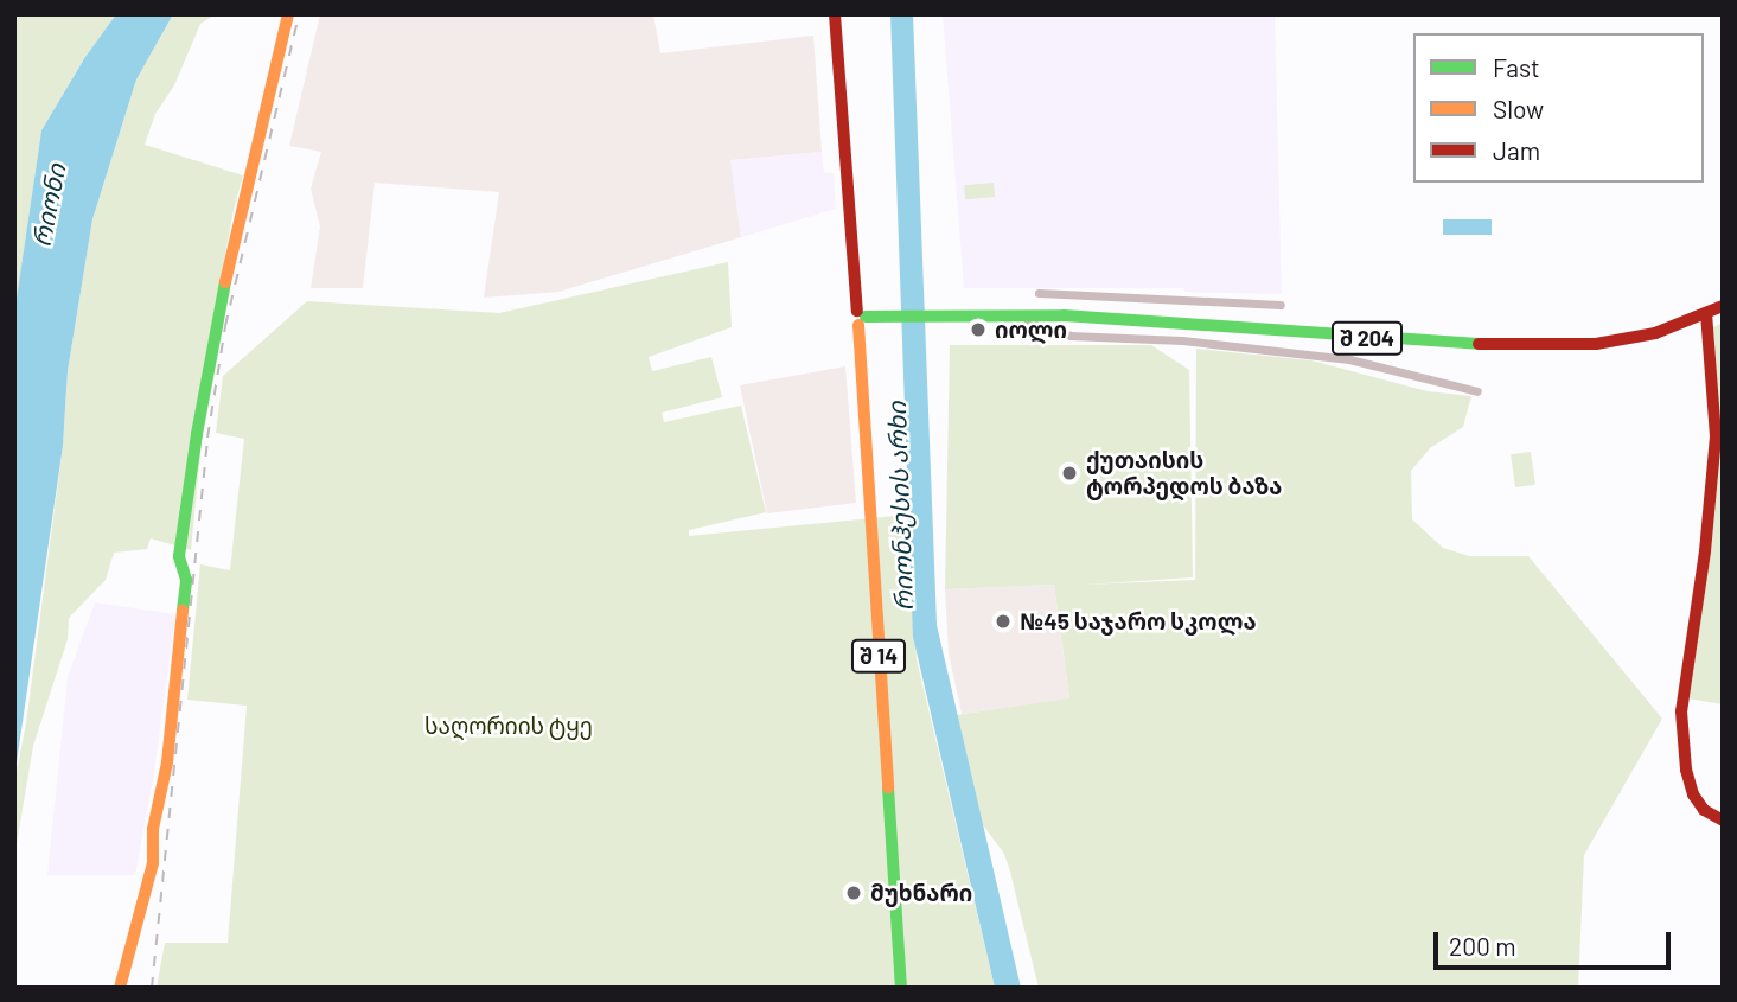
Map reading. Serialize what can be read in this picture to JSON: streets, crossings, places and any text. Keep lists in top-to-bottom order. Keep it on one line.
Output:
{"streets":{"main road":["შ 204","შ 14"]},"crossings":[["შ 204","შ 14"]],"water":["რიონი","რიონჰესის არხი"],"parks":["საღორიის ტყე"],"places":["იოლი","ქუთაისის ტორპედოს ბაზა","№45 საჯარო სკოლა","მუხნარი"],"legend":["Fast","Slow","Jam"],"scale_bar":"200 m"}
